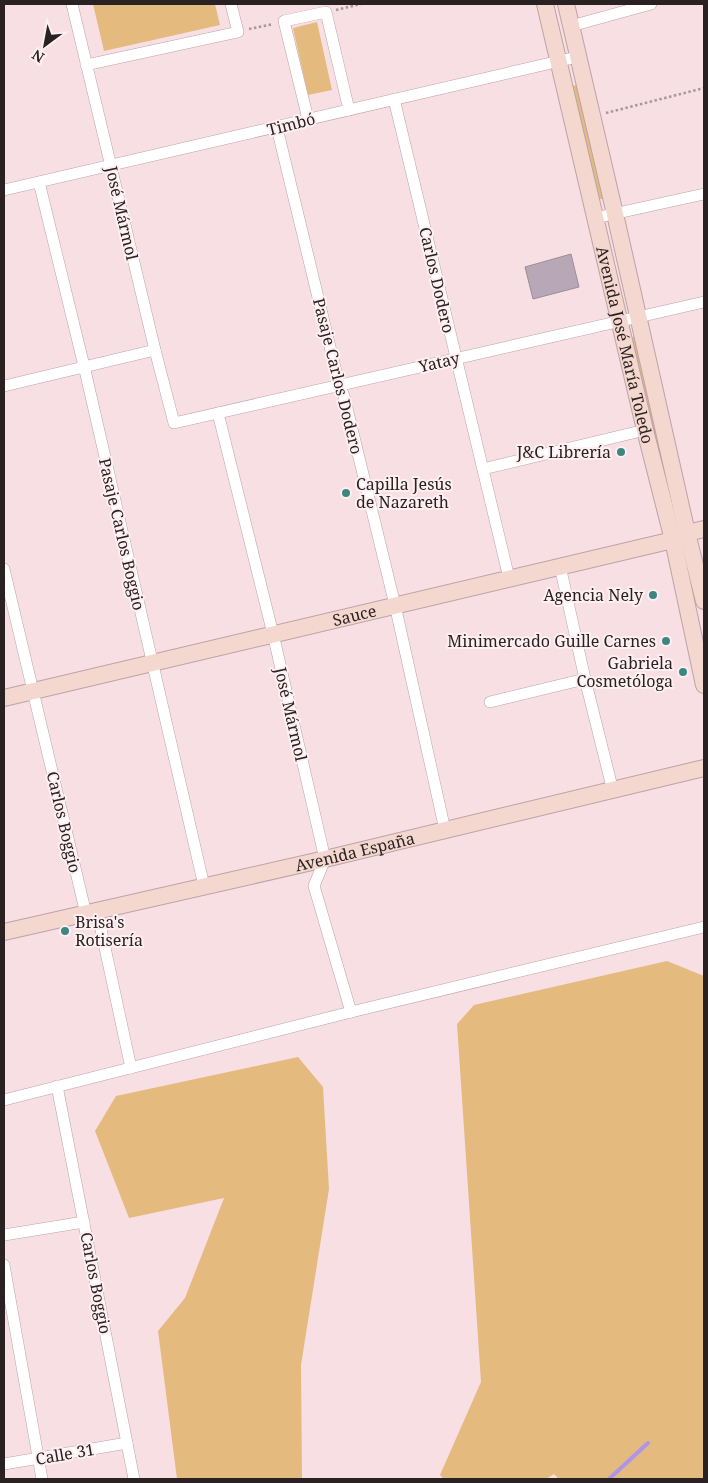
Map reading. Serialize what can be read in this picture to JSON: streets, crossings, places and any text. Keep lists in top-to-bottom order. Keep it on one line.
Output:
{"streets":{"main road":["Avenida José María Toledo","Sauce","Avenida España"],"street":["Timbó","José Mármol","Carlos Dodero","Yatay","Pasaje Carlos Dodero","Pasaje Carlos Boggio","Carlos Boggio","Calle 31"]},"crossings":[["Timbó","José Mármol"],["Timbó","Carlos Dodero"],["Timbó","Avenida José María Toledo"],["Timbó","Pasaje Carlos Dodero"],["Timbó","Pasaje Carlos Boggio"],["José Mármol","Yatay"],["José Mármol","Sauce"],["José Mármol","Avenida España"],["Carlos Dodero","Yatay"],["Carlos Dodero","Sauce"],["Avenida José María Toledo","Yatay"],["Avenida José María Toledo","Sauce"],["Yatay","Pasaje Carlos Dodero"],["Pasaje Carlos Dodero","Sauce"],["Pasaje Carlos Dodero","Avenida España"],["Pasaje Carlos Boggio","Sauce"],["Pasaje Carlos Boggio","Avenida España"],["Sauce","Carlos Boggio"],["Carlos Boggio","Avenida España"],["Carlos Boggio","Calle 31"]],"places":["J&C Librería","Capilla Jesús de Nazareth","Agencia Nely","Minimercado Guille Carnes","Gabriela Cosmetóloga","Brisa's Rotisería"],"north":"bottom left"}
